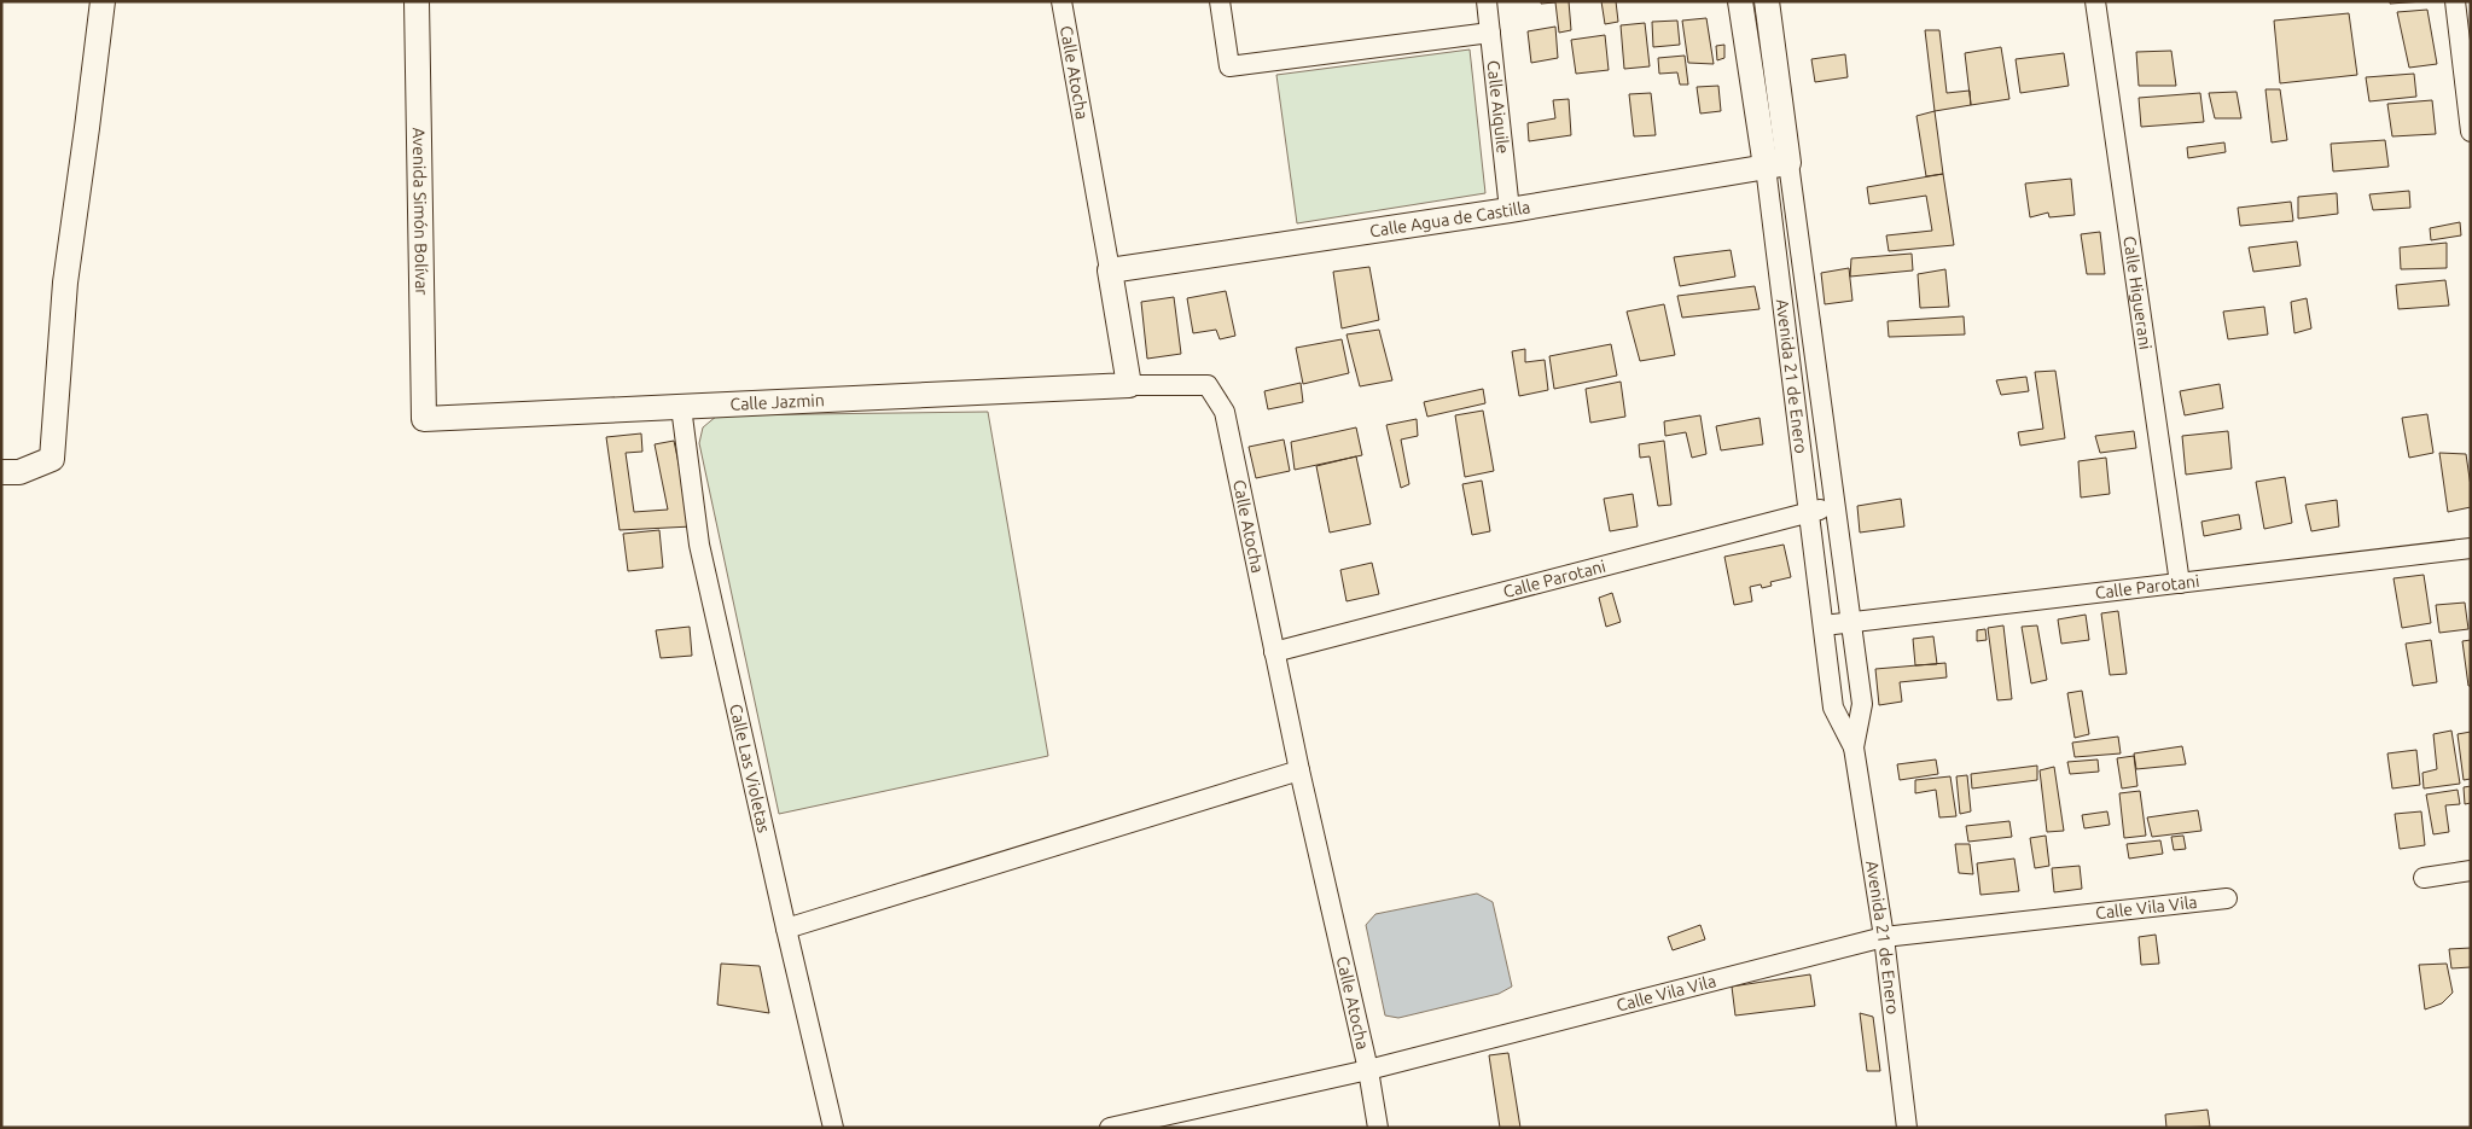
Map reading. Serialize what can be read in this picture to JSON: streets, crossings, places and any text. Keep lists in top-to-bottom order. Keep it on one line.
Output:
{"streets":{"street":["Calle Atocha","Calle Aiquile","Avenida Simón Bolívar","Calle Agua de Castilla","Calle Higuerani","Avenida 21 de Enero","Calle Jazmin","Calle Parotani","Calle Las Violetas","Calle Vila Vila"]},"crossings":[["Calle Atocha","Calle Agua de Castilla"],["Calle Atocha","Calle Jazmin"],["Calle Atocha","Calle Parotani"],["Calle Atocha","Calle Vila Vila"],["Calle Aiquile","Calle Agua de Castilla"],["Avenida Simón Bolívar","Calle Jazmin"],["Calle Agua de Castilla","Avenida 21 de Enero"],["Calle Higuerani","Calle Parotani"],["Avenida 21 de Enero","Calle Parotani"],["Avenida 21 de Enero","Calle Vila Vila"],["Calle Jazmin","Calle Las Violetas"]]}
